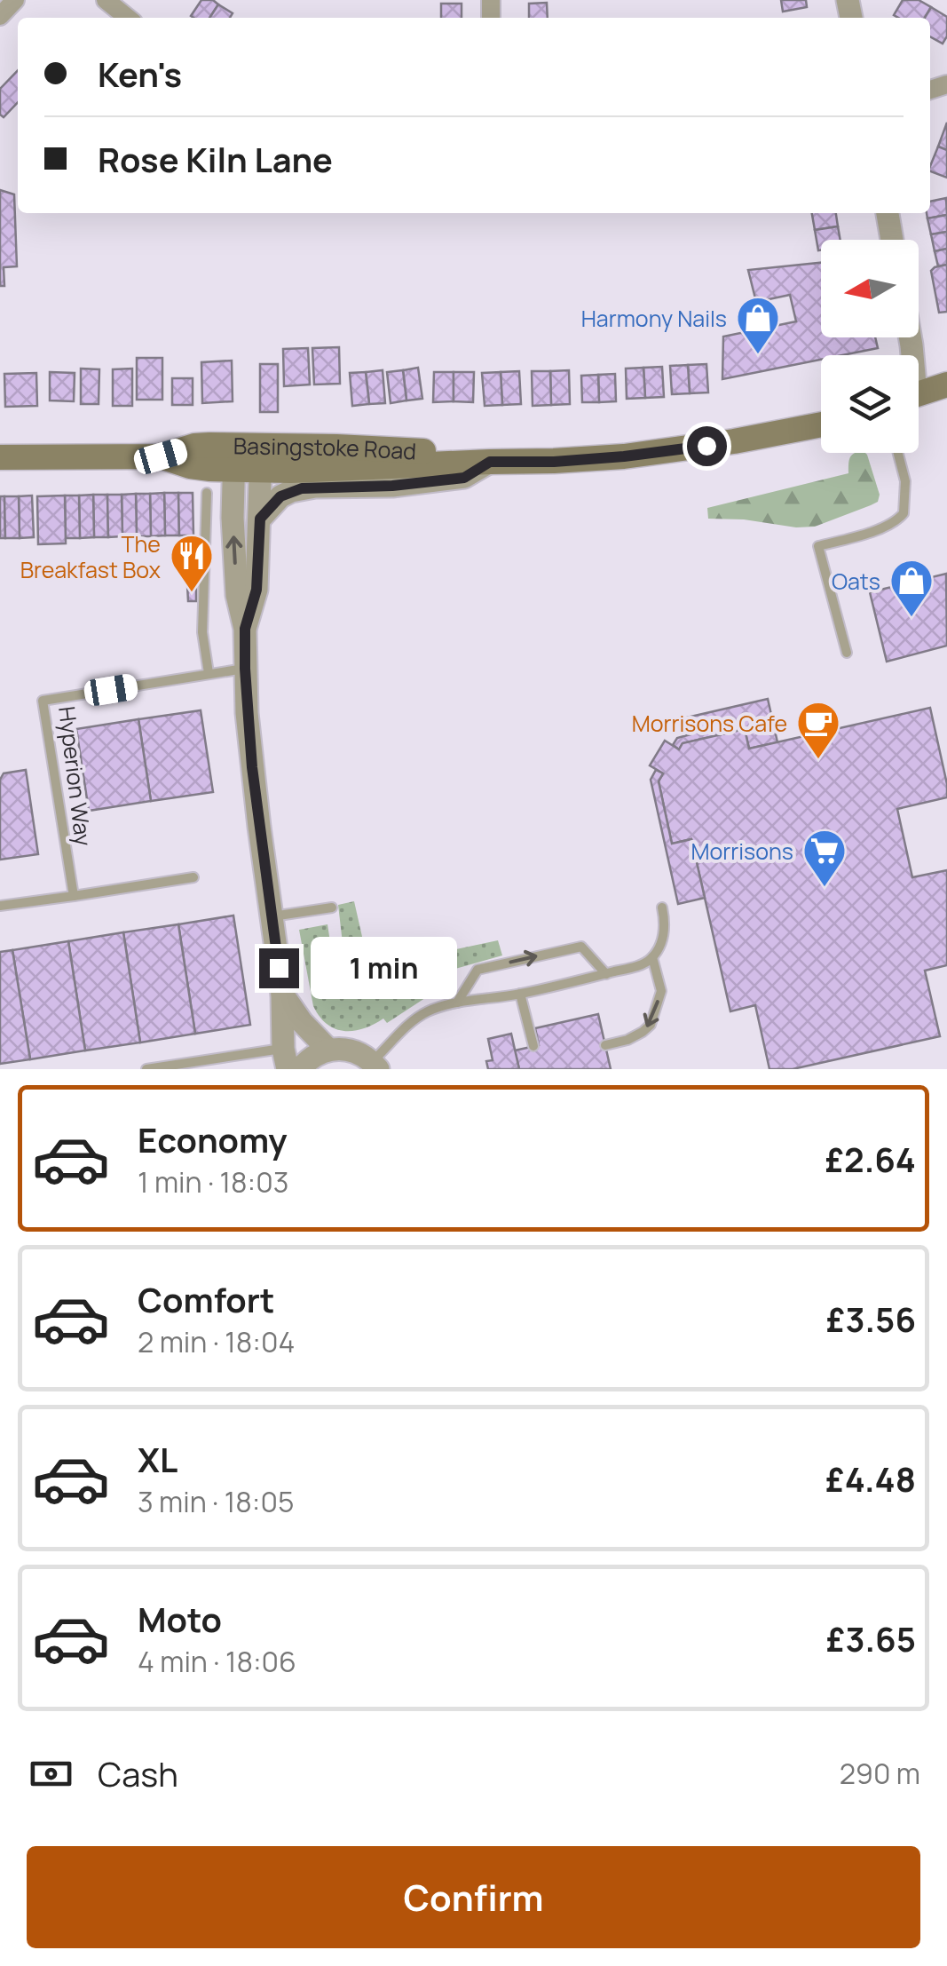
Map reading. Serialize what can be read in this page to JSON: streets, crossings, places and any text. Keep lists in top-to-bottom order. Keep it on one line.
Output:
{"streets":{"main road":["Basingstoke Road"],"lane":["Hyperion Way"]},"places":{"shop":["Harmony Nails","Oats"],"restaurant":["The Breakfast Box"],"cafe":["Morrisons Cafe"],"supermarket":["Morrisons"]},"north":"left","page":{"banner":["Ken's","Rose Kiln Lane"],"bubble":"1 min","list":[{"name":"Economy","note":"1 min · 18:03","value":"£2.64"},{"name":"Comfort","note":"2 min · 18:04","value":"£3.56"},{"name":"XL","note":"3 min · 18:05","value":"£4.48"},{"name":"Moto","note":"4 min · 18:06","value":"£3.65"}],"pay":["Cash","290 m"],"buttons":"Confirm"}}
